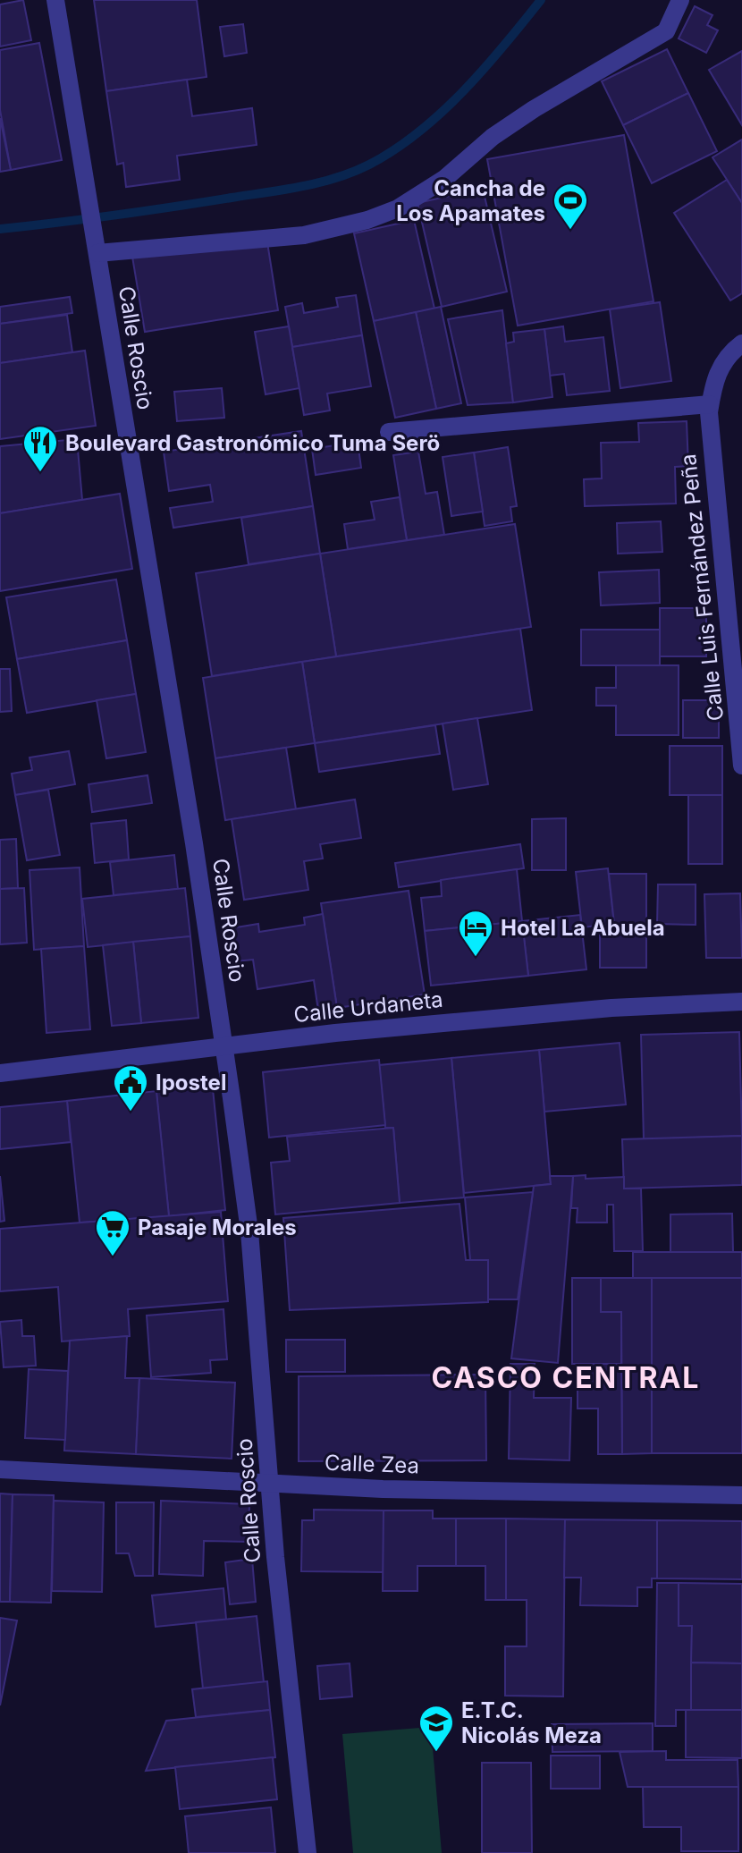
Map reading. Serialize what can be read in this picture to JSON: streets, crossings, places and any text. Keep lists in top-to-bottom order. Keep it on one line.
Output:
{"streets":{"street":["Calle Roscio","Calle Luis Fernández Peña","Calle Urdaneta","Calle Zea"]},"crossings":[["Calle Roscio","Calle Urdaneta"],["Calle Roscio","Calle Zea"]],"districts":["CASCO CENTRAL"],"places":{"sports":["Cancha de Los Apamates"],"restaurant":["Boulevard Gastronómico Tuma Serö"],"hotel":["Hotel La Abuela"],"public building":["Ipostel"],"supermarket":["Pasaje Morales"],"school or university":["E.T.C. Nicolás Meza"]}}
